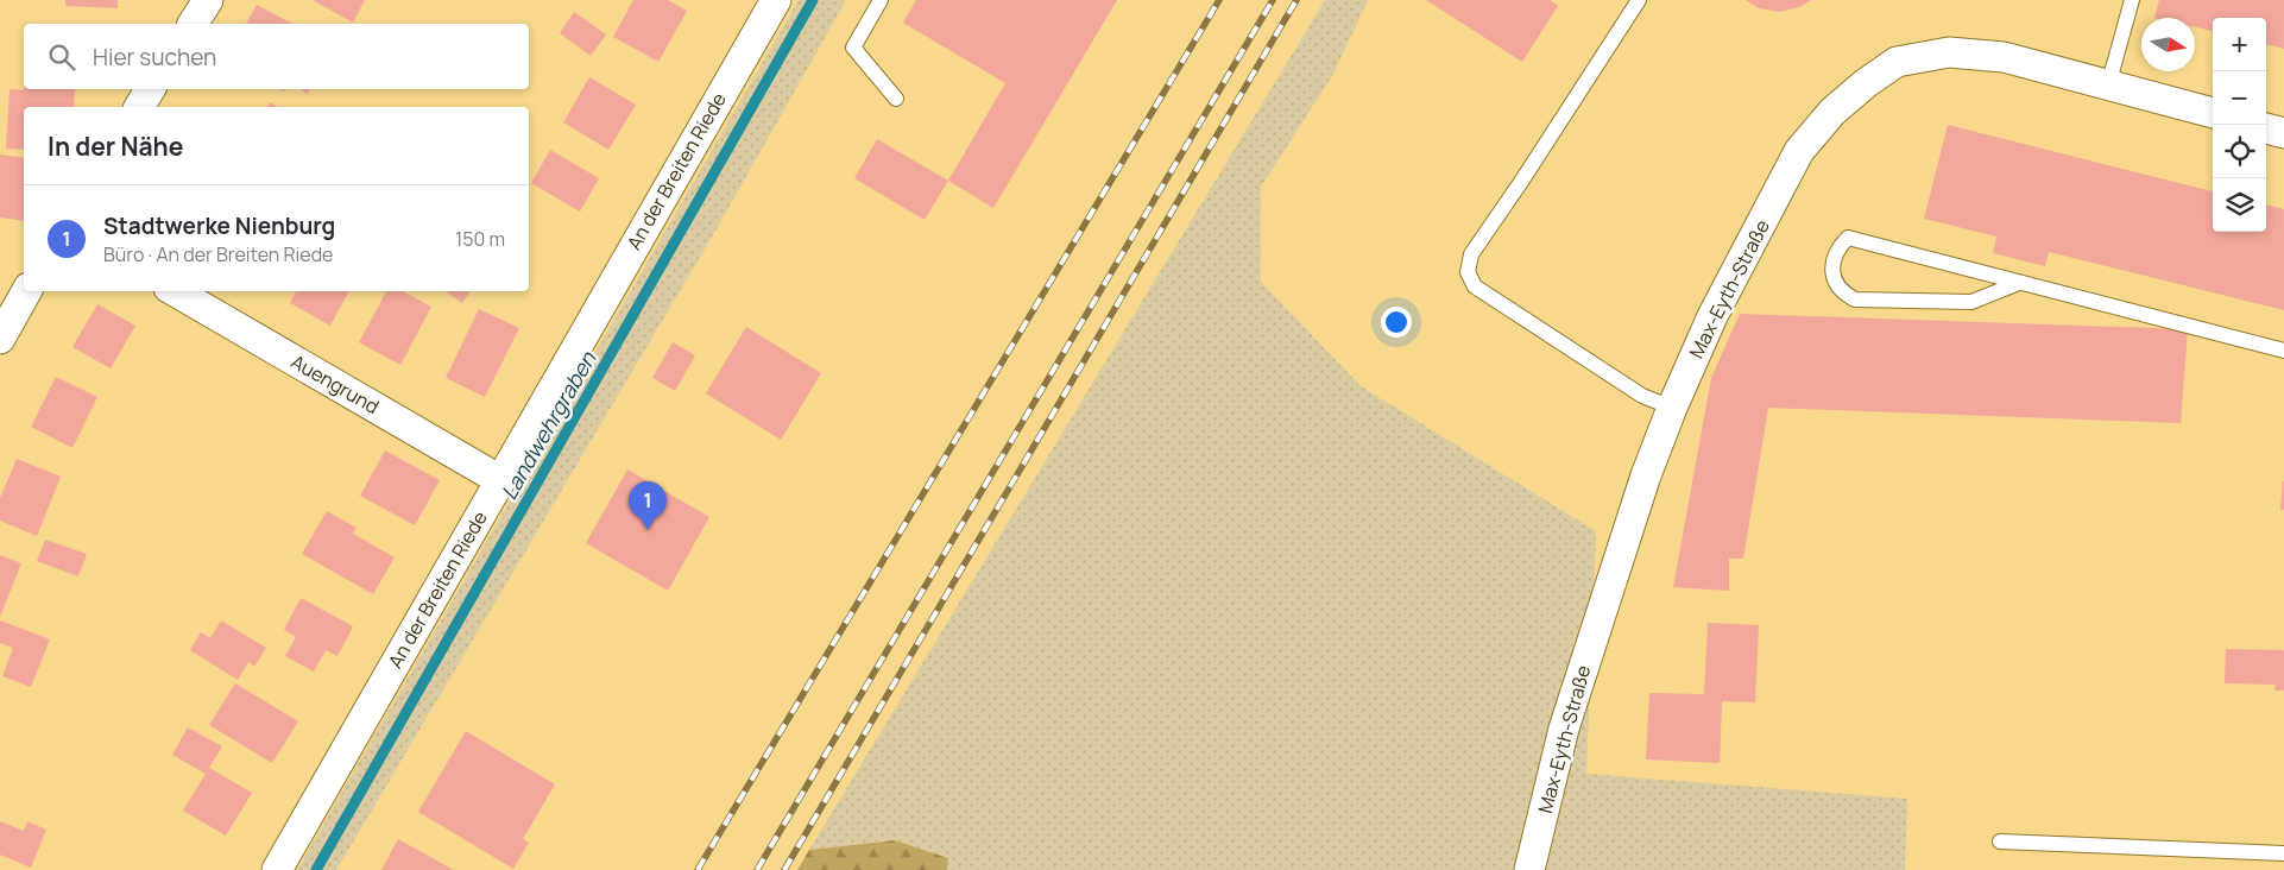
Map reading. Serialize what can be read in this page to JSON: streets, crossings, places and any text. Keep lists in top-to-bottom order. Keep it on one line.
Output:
{"streets":{"street":["An der Breiten Riede","Max-Eyth-Straße","Auengrund"]},"crossings":[["An der Breiten Riede","Auengrund"]],"water":["Landwehrgraben"],"north":"right","page":{"map_buttons":["+","−"],"search":"Hier suchen","heading":"In der Nähe","list":[{"mark":"1","name":"Stadtwerke Nienburg","note":"Büro · An der Breiten Riede","value":"150 m"}],"pins":"1"}}
